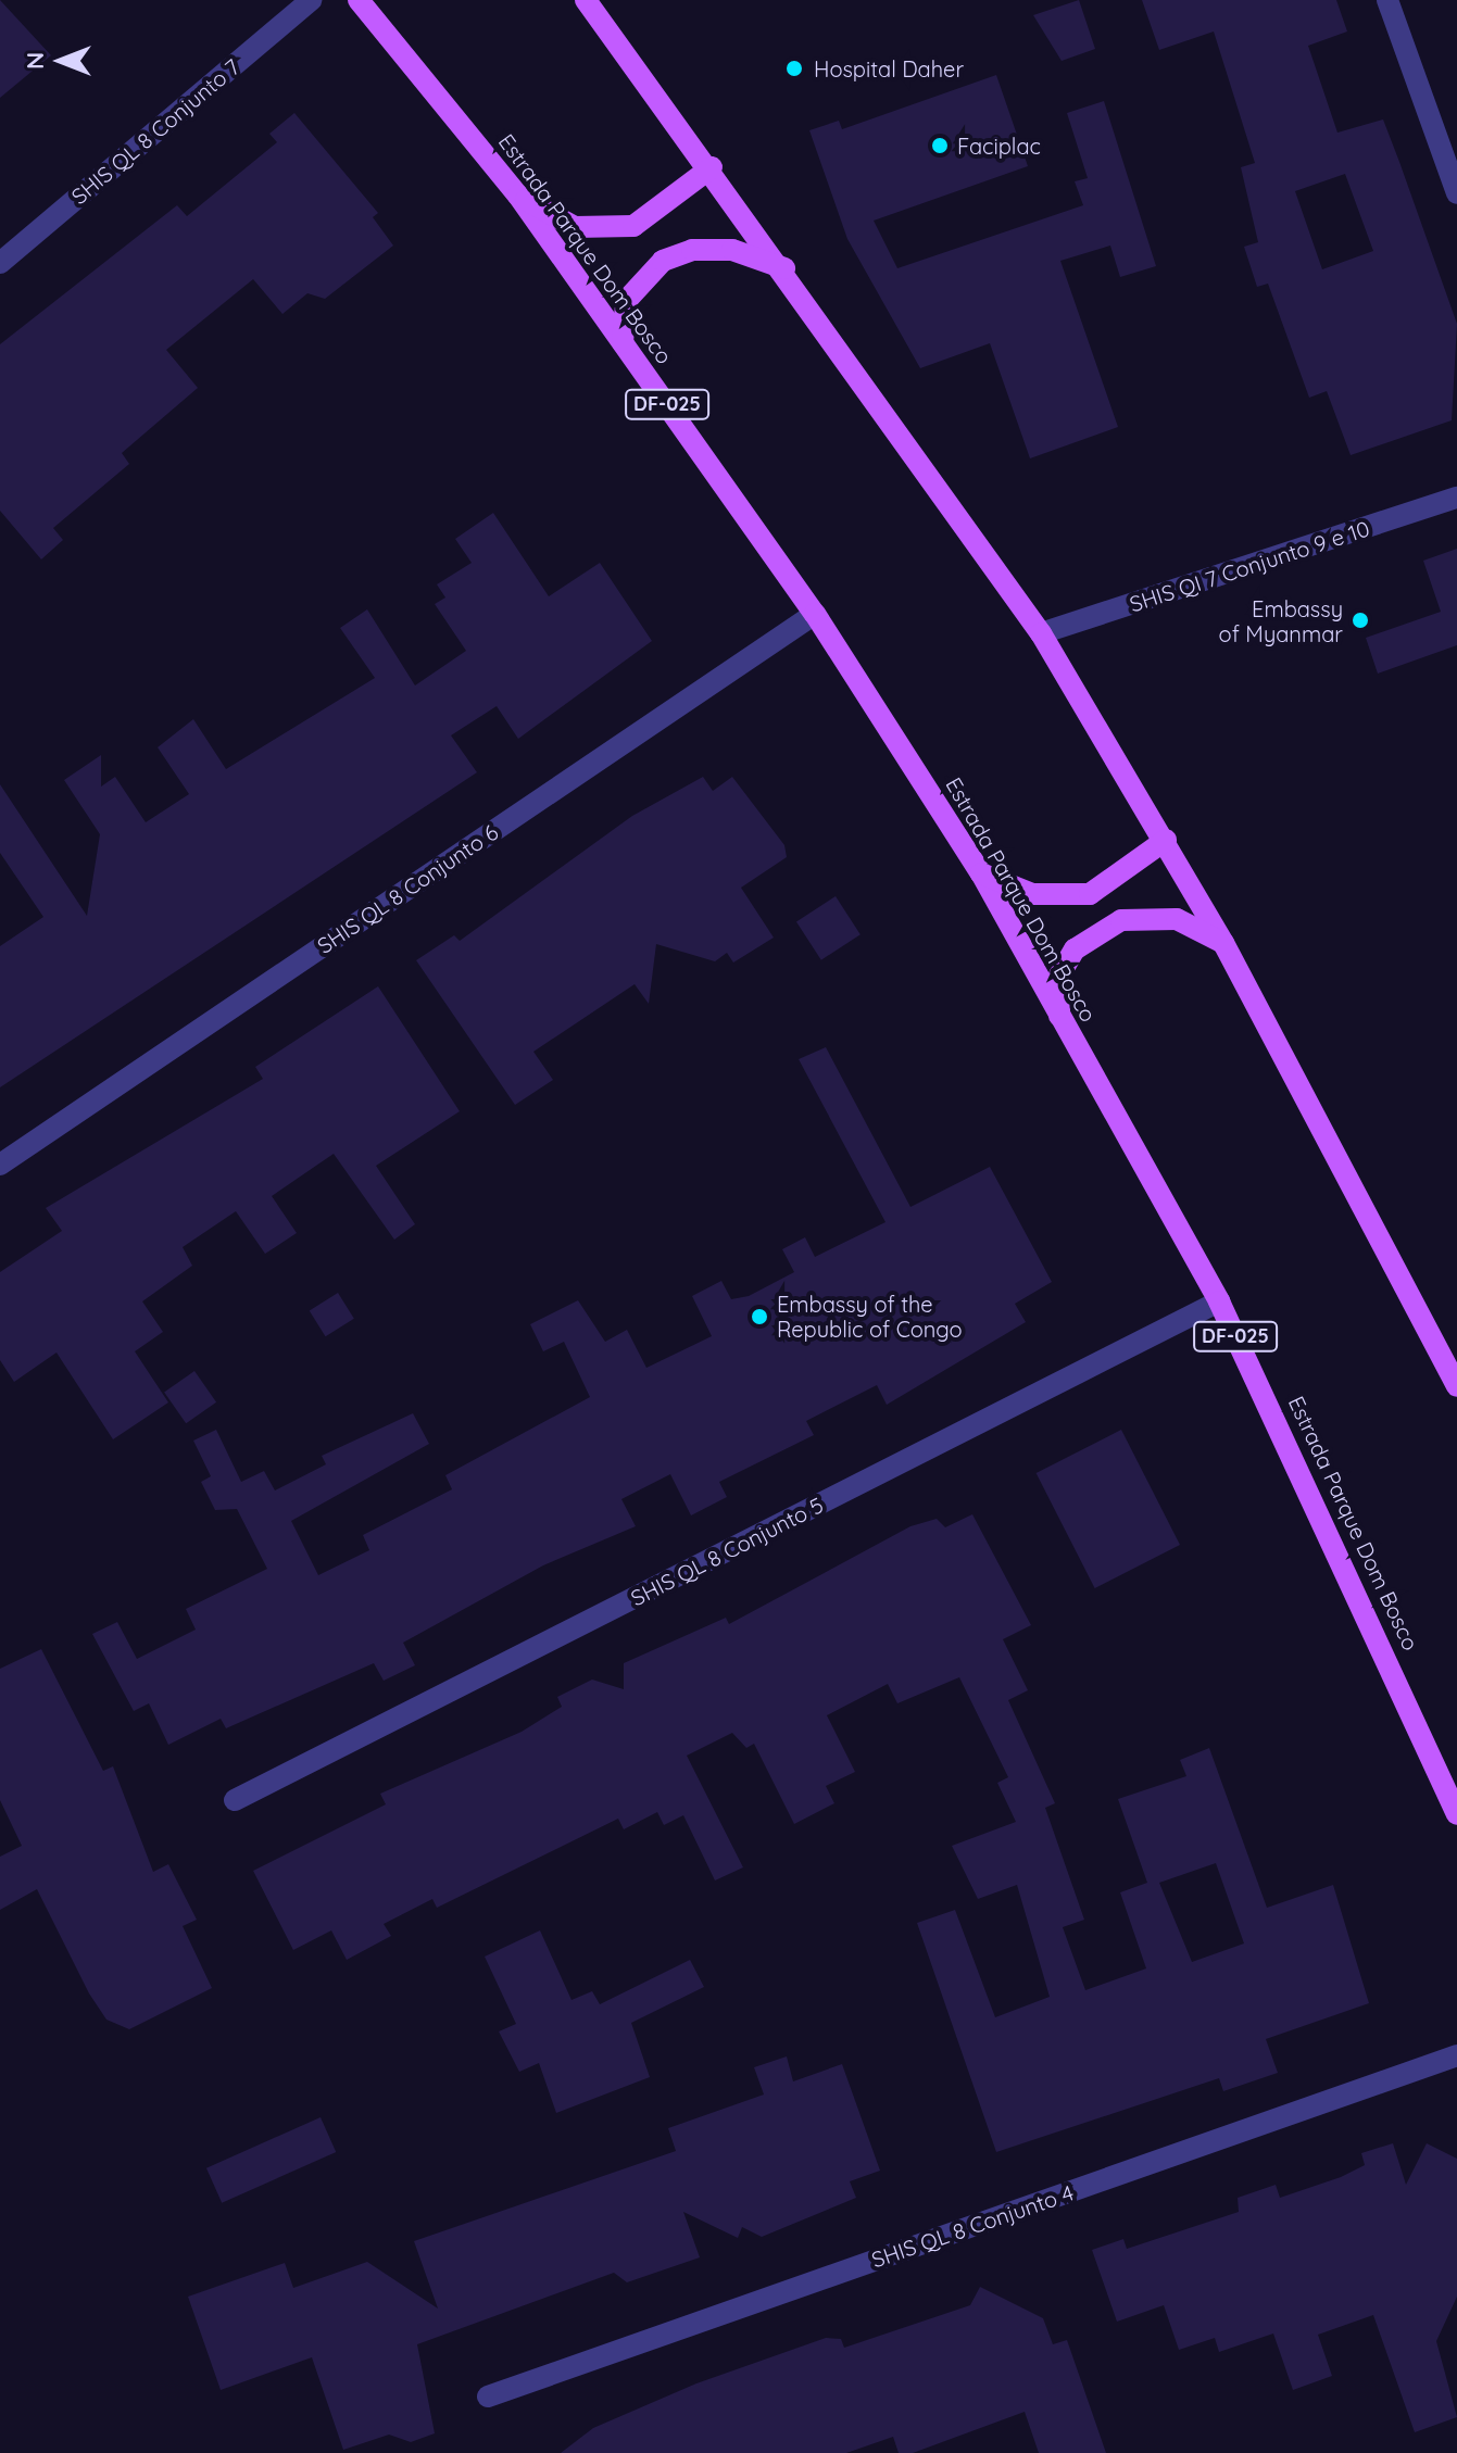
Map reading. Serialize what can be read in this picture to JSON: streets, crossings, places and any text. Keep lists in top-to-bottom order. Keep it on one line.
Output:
{"streets":{"main road":["Estrada Parque Dom Bosco","DF-025"],"street":["SHIS QL 8 Conjunto 7","SHIS QI 7 Conjunto 9 e 10","SHIS QL 8 Conjunto 6","SHIS QL 8 Conjunto 5","SHIS QL 8 Conjunto 4"]},"crossings":[["Estrada Parque Dom Bosco","SHIS QL 8 Conjunto 6"],["Estrada Parque Dom Bosco","SHIS QL 8 Conjunto 5"]],"places":["Hospital Daher","Faciplac","Embassy of Myanmar","Embassy of the Republic of Congo"],"north":"left"}
